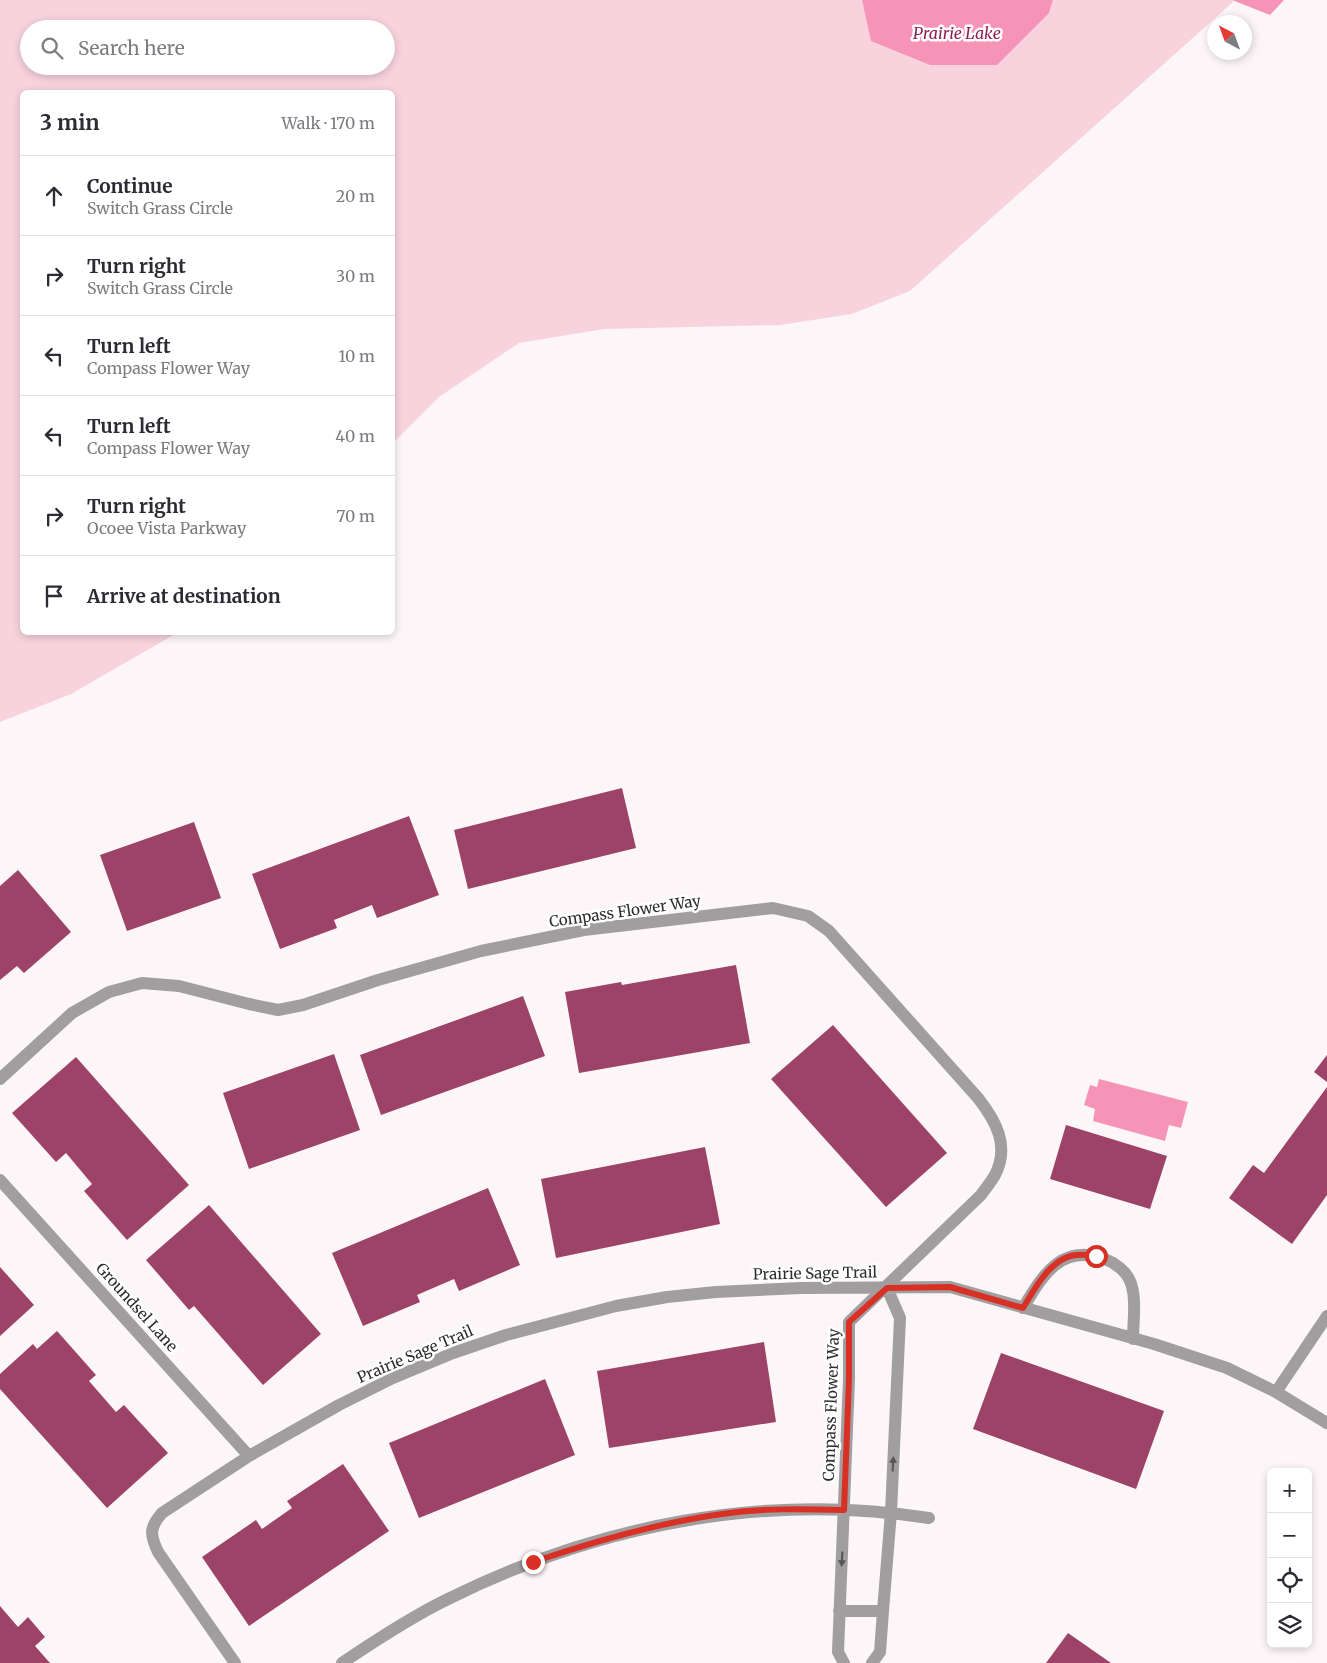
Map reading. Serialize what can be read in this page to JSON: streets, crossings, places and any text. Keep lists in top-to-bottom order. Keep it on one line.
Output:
{"streets":{"street":["Compass Flower Way","Prairie Sage Trail","Groundsel Lane"]},"crossings":[["Compass Flower Way","Prairie Sage Trail"],["Prairie Sage Trail","Groundsel Lane"]],"water":["Prairie Lake"],"north":"top left","page":{"search":"Search here","heading":["3 min","Walk · 170 m"],"list":[["Continue","Switch Grass Circle","20 m"],["Turn right","Switch Grass Circle","30 m"],["Turn left","Compass Flower Way","10 m"],["Turn left","Compass Flower Way","40 m"],["Turn right","Ocoee Vista Parkway","70 m"],"Arrive at destination"],"map_buttons":["+","−"]}}
